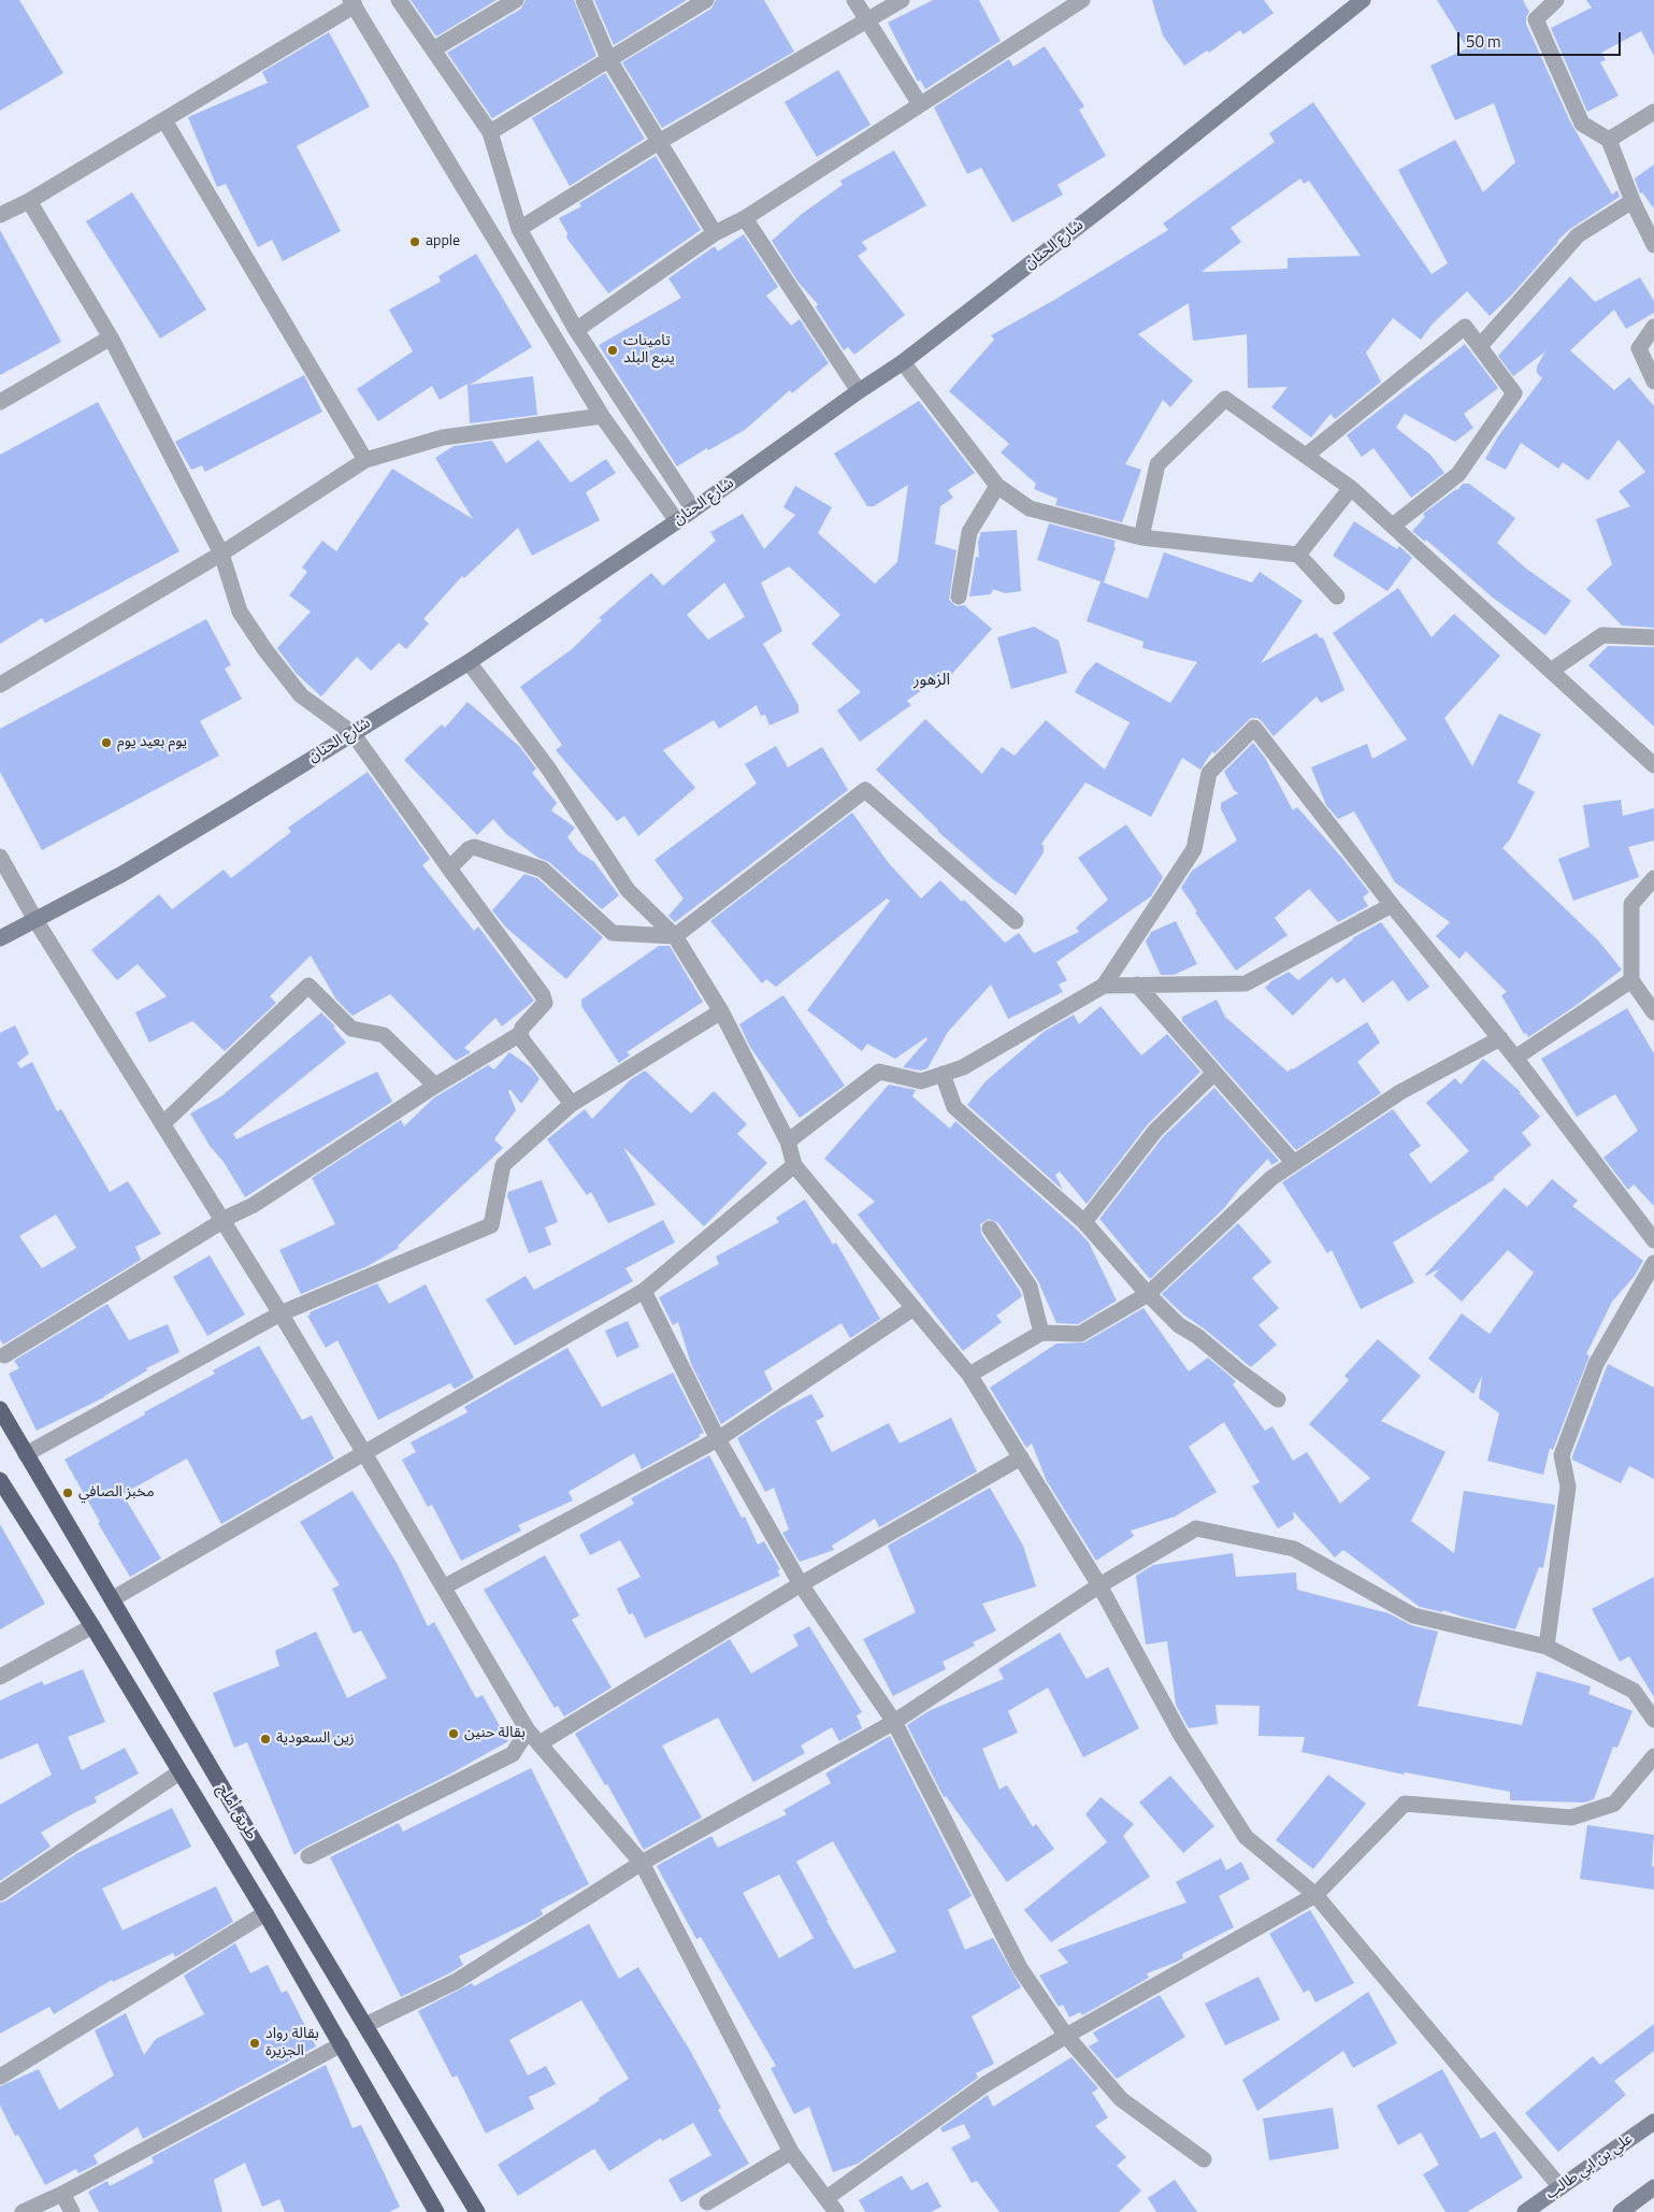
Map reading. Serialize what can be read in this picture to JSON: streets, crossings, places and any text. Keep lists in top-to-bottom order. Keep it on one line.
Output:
{"streets":{"highway":["طريق أملج"],"main road":["شارع الحنان","علي بن ابي طالب"]},"districts":["الزهور"],"places":["apple","تامينات ينبع البلد","يوم بعيد يوم","مخبز الصافي","بقالة حنين","زين السعودية","بقالة رواد الجزيرة"],"scale_bar":"50 m"}
